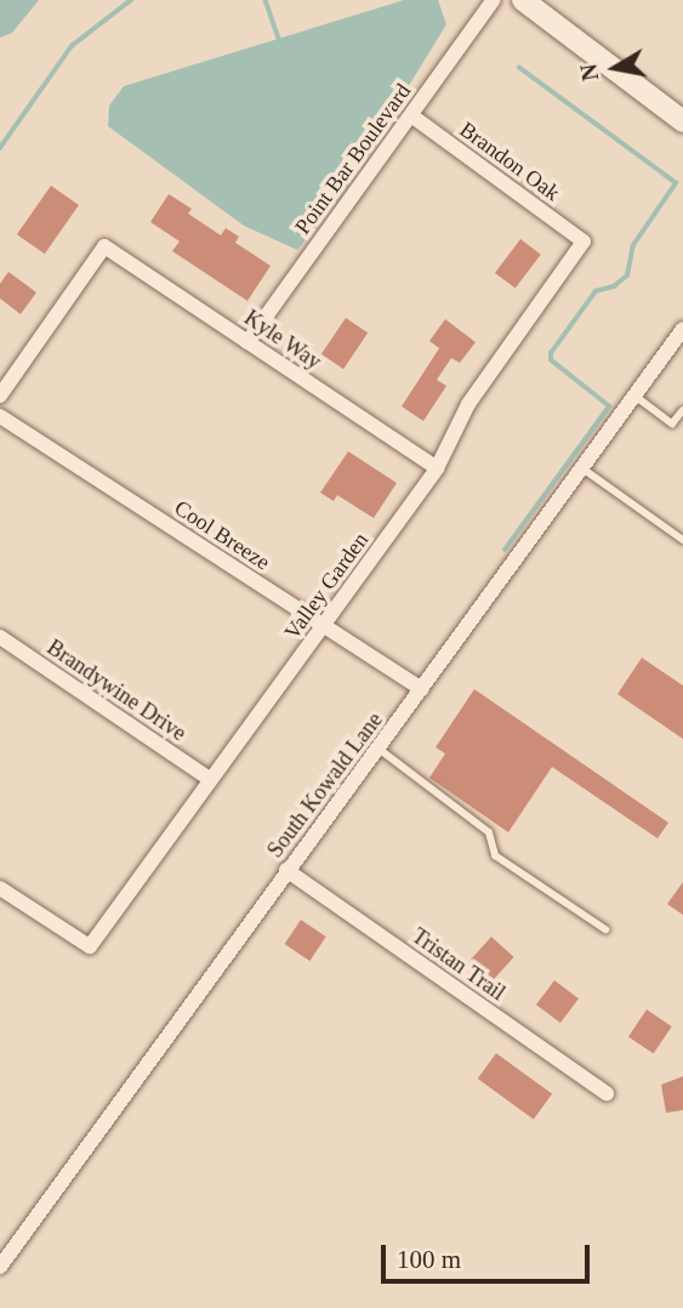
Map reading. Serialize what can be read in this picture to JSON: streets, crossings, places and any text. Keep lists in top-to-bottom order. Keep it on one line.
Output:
{"streets":{"street":["Point Bar Boulevard","Brandon Oak","Kyle Way","Cool Breeze","Valley Garden","Brandywine Drive","South Kowald Lane","Tristan Trail"]},"crossings":[["Point Bar Boulevard","Brandon Oak"],["Point Bar Boulevard","Kyle Way"],["Brandon Oak","Valley Garden"],["Kyle Way","Valley Garden"],["Cool Breeze","Valley Garden"],["Cool Breeze","South Kowald Lane"],["Valley Garden","Brandywine Drive"],["South Kowald Lane","Tristan Trail"]],"scale_bar":"100 m","north":"left"}
